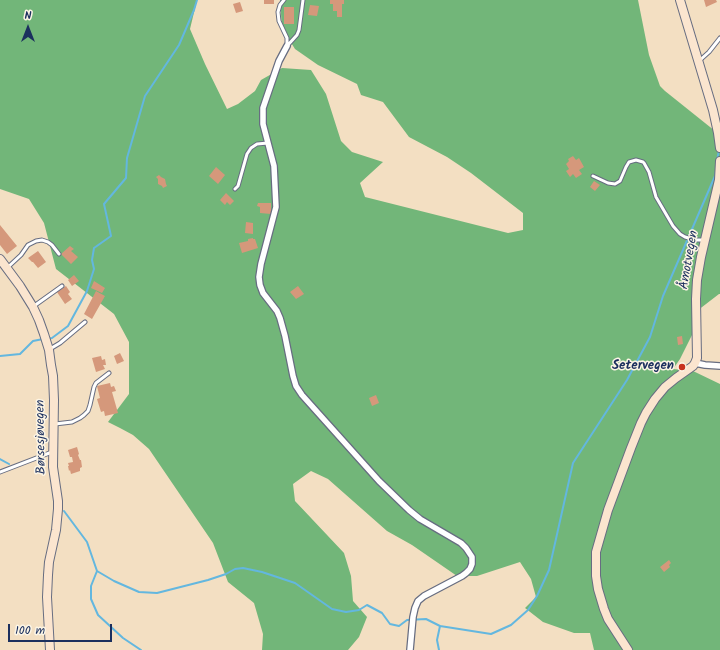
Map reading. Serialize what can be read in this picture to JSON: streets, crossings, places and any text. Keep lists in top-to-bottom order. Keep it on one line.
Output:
{"streets":{"main road":["Åmotvegen","Børsesjøvegen"]},"places":["Setervegen"],"scale_bar":"100 m","north":"top"}
